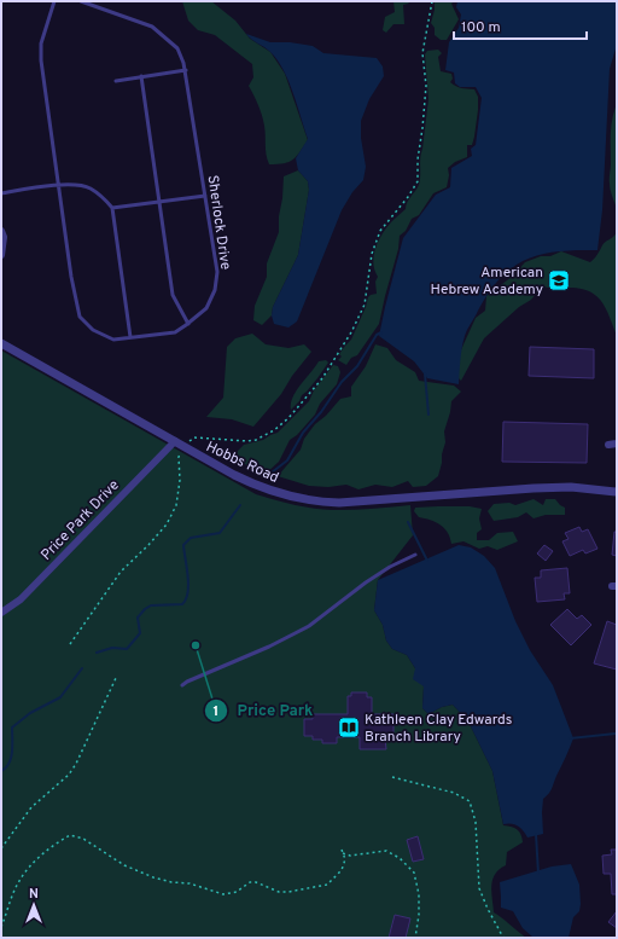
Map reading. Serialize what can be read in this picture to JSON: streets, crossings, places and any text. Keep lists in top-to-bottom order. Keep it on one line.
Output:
{"streets":{"street":["Hobbs Road","Price Park Drive"],"lane":["Sherlock Drive"]},"crossings":[["Hobbs Road","Price Park Drive"]],"places":{"school or university":["American Hebrew Academy"],"other":["Price Park"],"library":["Kathleen Clay Edwards Branch Library"]},"scale_bar":"100 m","north":"top"}
